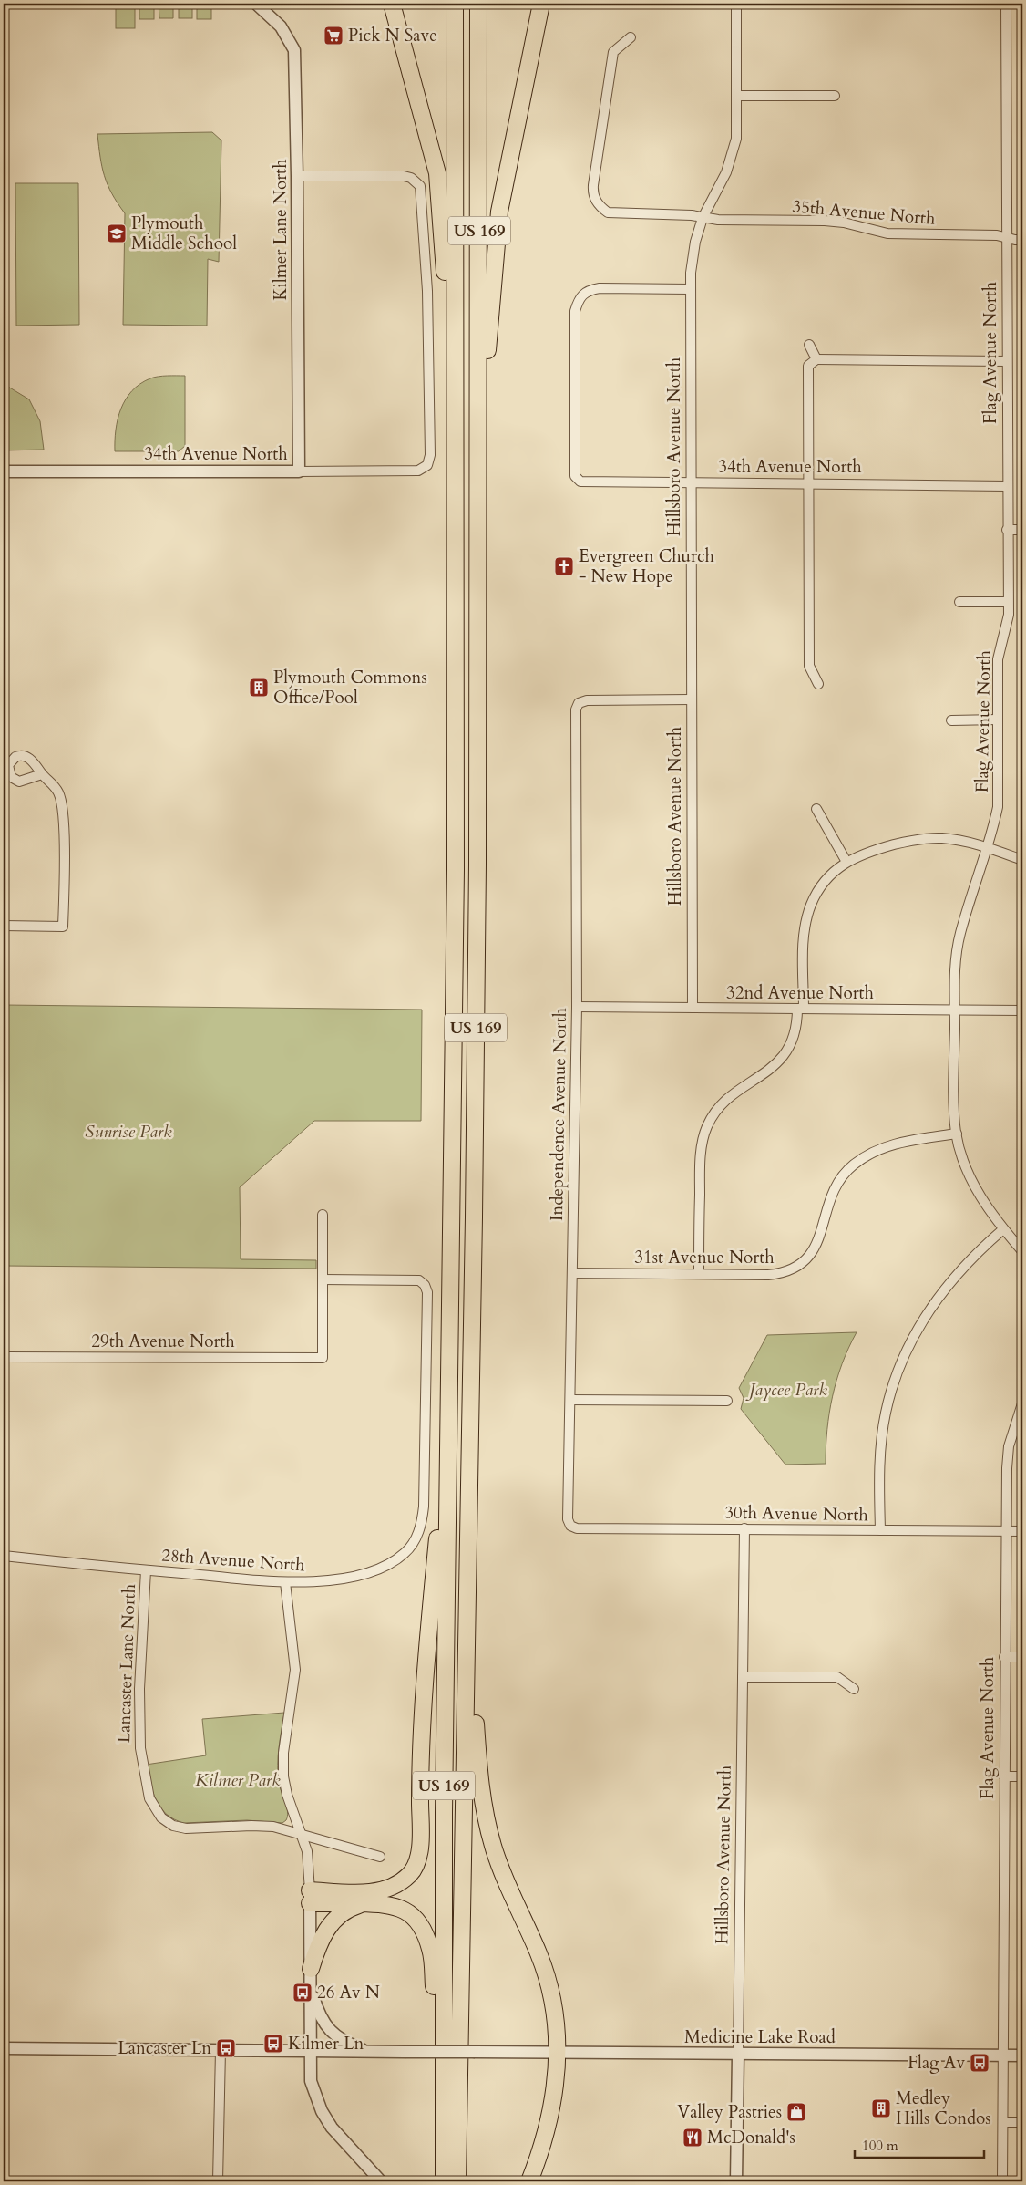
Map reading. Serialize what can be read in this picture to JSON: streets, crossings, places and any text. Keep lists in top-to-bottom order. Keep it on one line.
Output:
{"streets":{"highway":["US 169"],"street":["35th Avenue North","Kilmer Lane North","Flag Avenue North","Hillsboro Avenue North","34th Avenue North","32nd Avenue North","Independence Avenue North","31st Avenue North","29th Avenue North","30th Avenue North","28th Avenue North","Lancaster Lane North","Medicine Lake Road"]},"crossings":[["35th Avenue North","Flag Avenue North"],["35th Avenue North","Hillsboro Avenue North"],["Kilmer Lane North","34th Avenue North"],["Flag Avenue North","34th Avenue North"],["Flag Avenue North","32nd Avenue North"],["Flag Avenue North","31st Avenue North"],["Flag Avenue North","30th Avenue North"],["Flag Avenue North","Medicine Lake Road"],["Hillsboro Avenue North","34th Avenue North"],["Hillsboro Avenue North","32nd Avenue North"],["Hillsboro Avenue North","Independence Avenue North"],["Hillsboro Avenue North","30th Avenue North"],["Hillsboro Avenue North","Medicine Lake Road"],["32nd Avenue North","Independence Avenue North"],["Independence Avenue North","31st Avenue North"],["Independence Avenue North","30th Avenue North"],["29th Avenue North","28th Avenue North"],["28th Avenue North","Lancaster Lane North"]],"parks":["Sunrise Park","Jaycee Park","Kilmer Park"],"places":{"supermarket":["Pick N Save"],"school or university":["Plymouth Middle School"],"church":["Evergreen Church - New Hope"],"building":["Plymouth Commons Office/Pool","Medley Hills Condos"],"bus stop":["26 Av N","Kilmer Ln","Lancaster Ln","Flag Av"],"shop":["Valley Pastries"],"restaurant":["McDonald's"]},"scale_bar":"100 m"}
